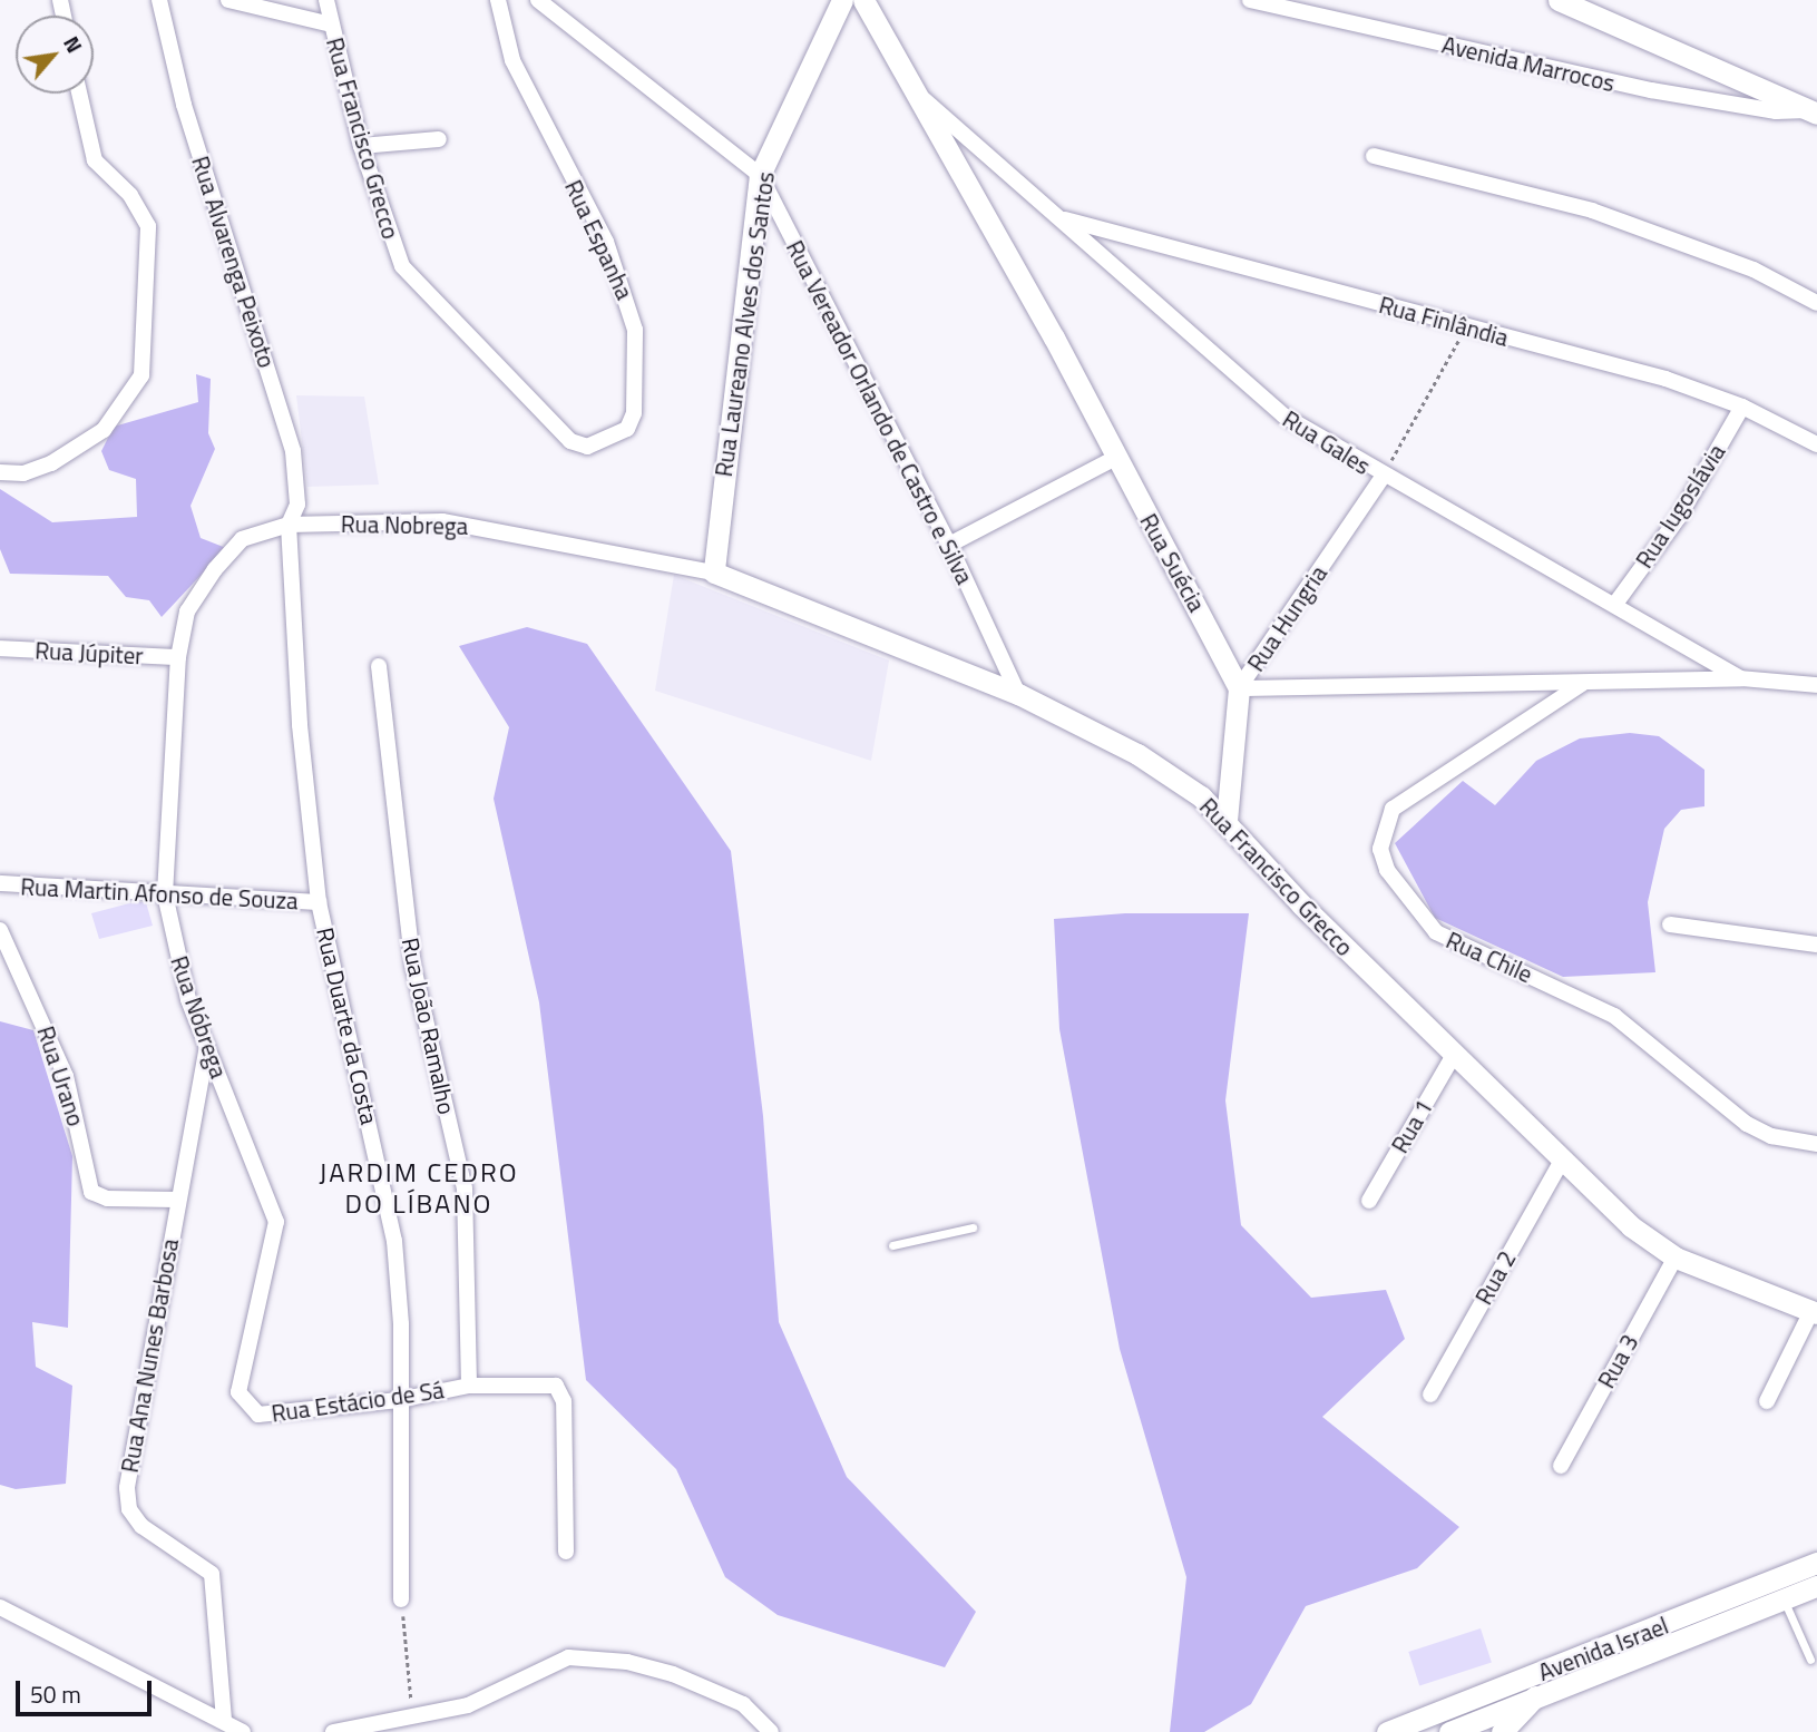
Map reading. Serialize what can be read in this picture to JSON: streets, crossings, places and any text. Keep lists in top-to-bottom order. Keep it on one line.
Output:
{"streets":{"street":["Avenida Marrocos","Rua Francisco Grecco","Rua Espanha","Rua Alvarenga Peixoto","Rua Finlândia","Rua Laureano Alves dos Santos","Rua Vereador Orlando de Castro e Silva","Rua Gales","Rua Iugoslávia","Rua Nobrega","Rua Suécia","Rua Hungria","Rua Júpiter","Rua Martin Afonso de Souza","Rua Chile","Rua Nóbrega","Rua Duarte da Costa","Rua João Ramalho","Rua Urano","Rua 1","Rua 2","Rua Ana Nunes Barbosa","Rua 3","Rua Estácio de Sá","Avenida Israel"]},"crossings":[["Rua Francisco Grecco","Rua Espanha"],["Rua Francisco Grecco","Rua Laureano Alves dos Santos"],["Rua Francisco Grecco","Rua Vereador Orlando de Castro e Silva"],["Rua Francisco Grecco","Rua Nobrega"],["Rua Francisco Grecco","Rua Hungria"],["Rua Francisco Grecco","Rua 1"],["Rua Francisco Grecco","Rua 2"],["Rua Francisco Grecco","Rua 3"],["Rua Alvarenga Peixoto","Rua Nobrega"],["Rua Alvarenga Peixoto","Rua Nóbrega"],["Rua Alvarenga Peixoto","Rua Duarte da Costa"],["Rua Finlândia","Rua Gales"],["Rua Finlândia","Rua Iugoslávia"],["Rua Laureano Alves dos Santos","Rua Vereador Orlando de Castro e Silva"],["Rua Gales","Rua Iugoslávia"],["Rua Gales","Rua Suécia"],["Rua Gales","Rua Hungria"],["Rua Nobrega","Rua Nóbrega"],["Rua Nobrega","Rua Duarte da Costa"],["Rua Suécia","Rua Hungria"],["Rua Júpiter","Rua Nóbrega"],["Rua Martin Afonso de Souza","Rua Nóbrega"],["Rua Martin Afonso de Souza","Rua Duarte da Costa"],["Rua Nóbrega","Rua Duarte da Costa"],["Rua Nóbrega","Rua Ana Nunes Barbosa"],["Rua Nóbrega","Rua Estácio de Sá"],["Rua Duarte da Costa","Rua Estácio de Sá"],["Rua João Ramalho","Rua Estácio de Sá"],["Rua Urano","Rua Ana Nunes Barbosa"]],"districts":["JARDIM CEDRO DO LÍBANO"],"scale_bar":"50 m","north":"top right"}
